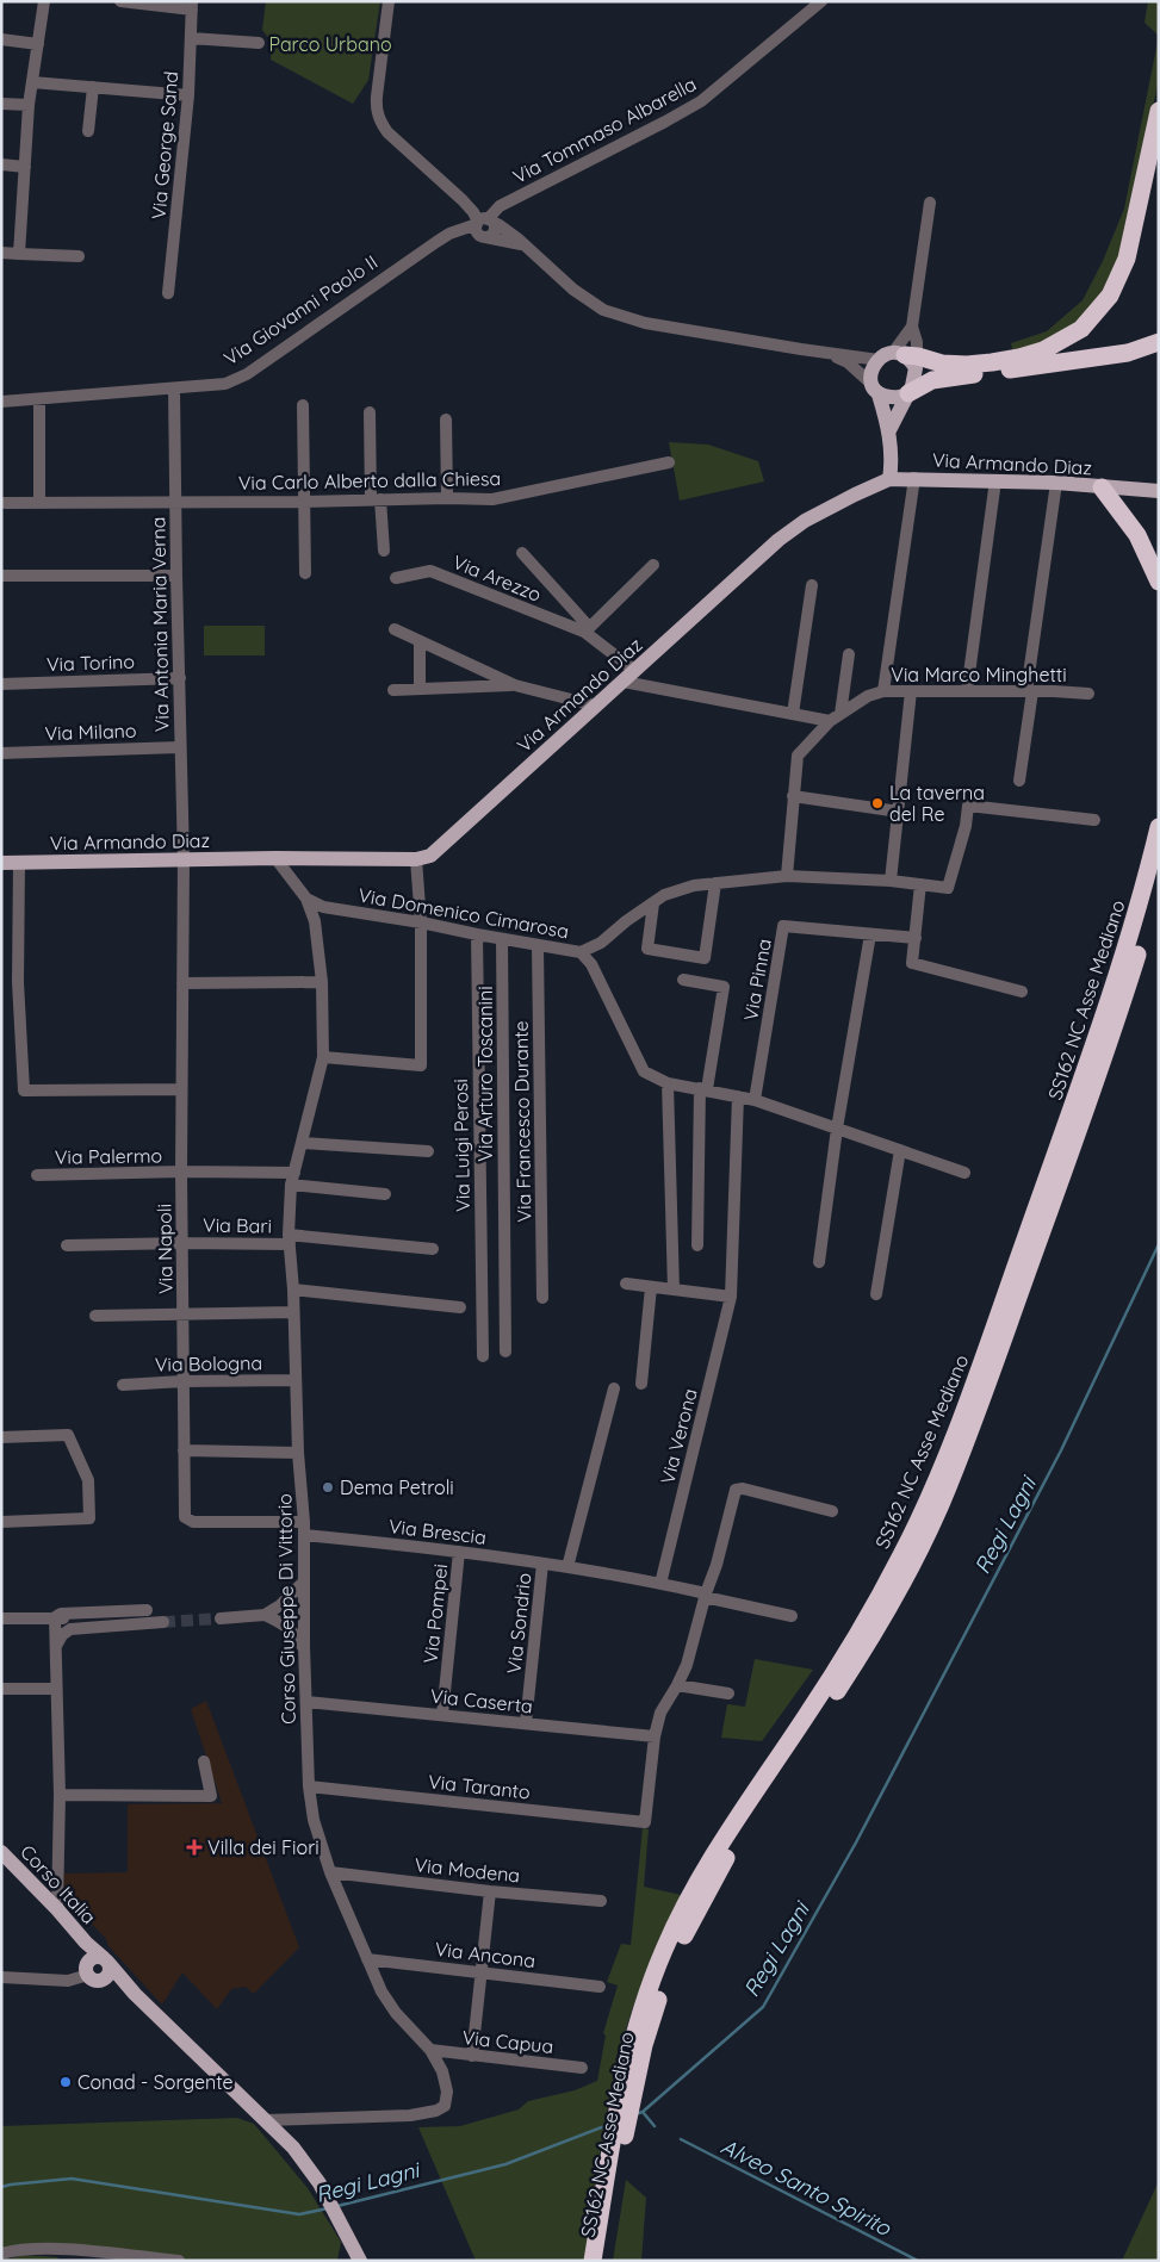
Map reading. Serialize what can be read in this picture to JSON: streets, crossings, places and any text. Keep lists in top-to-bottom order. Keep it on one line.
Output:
{"streets":{"highway":["SS162 NC Asse Mediano"],"main road":["Via Armando Diaz","Corso Italia"],"street":["Via Tommaso Albarella","Via George Sand","Via Giovanni Paolo II","Via Carlo Alberto dalla Chiesa","Via Arezzo","Via Antonia Maria Verna","Via Torino","Via Marco Minghetti","Via Milano","Via Domenico Cimarosa","Via Pinna","Via Arturo Toscanini","Via Francesco Durante","Via Luigi Perosi","Via Palermo","Via Bari","Via Napoli","Via Bologna","Via Verona","Via Brescia","Corso Giuseppe Di Vittorio","Via Pompei","Via Sondrio","Via Caserta","Via Taranto","Via Modena","Via Ancona","Via Capua"]},"crossings":[["Via Tommaso Albarella","Via Giovanni Paolo II"],["Via Giovanni Paolo II","Via Antonia Maria Verna"],["Via Armando Diaz","Via Arezzo"],["Via Armando Diaz","Via Antonia Maria Verna"],["Via Armando Diaz","Via Napoli"],["Via Carlo Alberto dalla Chiesa","Via Antonia Maria Verna"],["Via Antonia Maria Verna","Via Torino"],["Via Antonia Maria Verna","Via Milano"],["Via Antonia Maria Verna","Via Napoli"],["Via Domenico Cimarosa","Via Pinna"],["Via Domenico Cimarosa","Via Arturo Toscanini"],["Via Domenico Cimarosa","Via Francesco Durante"],["Via Domenico Cimarosa","Via Luigi Perosi"],["Via Domenico Cimarosa","Via Verona"],["Via Domenico Cimarosa","Corso Giuseppe Di Vittorio"],["Via Palermo","Via Napoli"],["Via Palermo","Corso Giuseppe Di Vittorio"],["Via Bari","Via Napoli"],["Via Bari","Corso Giuseppe Di Vittorio"],["Via Napoli","Via Bologna"],["Via Napoli","Corso Giuseppe Di Vittorio"],["Via Bologna","Corso Giuseppe Di Vittorio"],["Via Verona","Via Brescia"],["Via Brescia","Corso Giuseppe Di Vittorio"],["Via Brescia","Via Pompei"],["Via Brescia","Via Sondrio"],["Corso Giuseppe Di Vittorio","Via Caserta"],["Corso Giuseppe Di Vittorio","Via Taranto"],["Corso Giuseppe Di Vittorio","Via Modena"],["Corso Giuseppe Di Vittorio","Corso Italia"],["Corso Giuseppe Di Vittorio","Via Ancona"],["Corso Giuseppe Di Vittorio","Via Capua"],["Via Pompei","Via Caserta"],["Via Sondrio","Via Caserta"],["Via Caserta","Via Taranto"]],"water":["Regi Lagni","Alveo Santo Spirito"],"parks":["Parco Urbano"],"places":{"other":["La taverna del Re","Dema Petroli","Conad - Sorgente"],"health":["Villa dei Fiori"]}}
